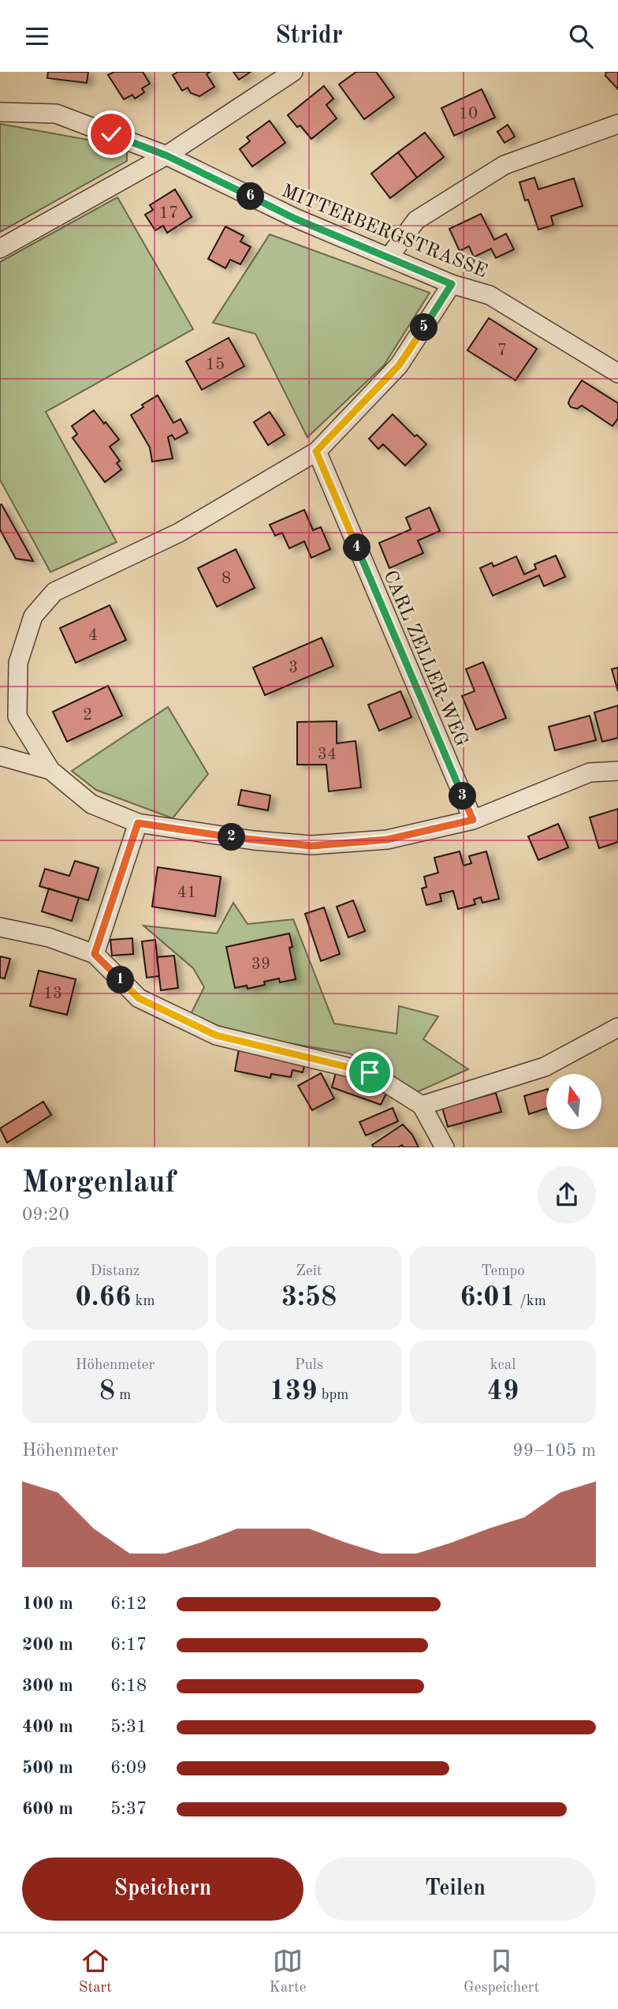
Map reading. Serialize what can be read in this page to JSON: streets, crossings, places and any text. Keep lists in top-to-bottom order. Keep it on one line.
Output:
{"streets":{"street":["MITTERBERGSTRASSE","CARL ZELLER-WEG"]},"house_numbers":["10","17","7","15","8","4","3","2","34","41","39","13"],"north":"top","page":{"header":"Stridr","pins":["6","5","4","3","2","1"],"heading":["Morgenlauf","09:20"],"stats":[["Distanz","0.66 km"],["Zeit","3:58"],["Tempo","6:01 /km"],["Höhenmeter","8 m"],["Puls","139 bpm"],["kcal","49"]],"chart":["Höhenmeter","99–105 m"],"list":[{"name":"100 m","note":"6:12"},{"name":"200 m","note":"6:17"},{"name":"300 m","note":"6:18"},{"name":"400 m","note":"5:31"},{"name":"500 m","note":"6:09"},{"name":"600 m","note":"5:37"}],"buttons":["Speichern","Teilen"],"tabs":["Start","Karte","Gespeichert"]}}
